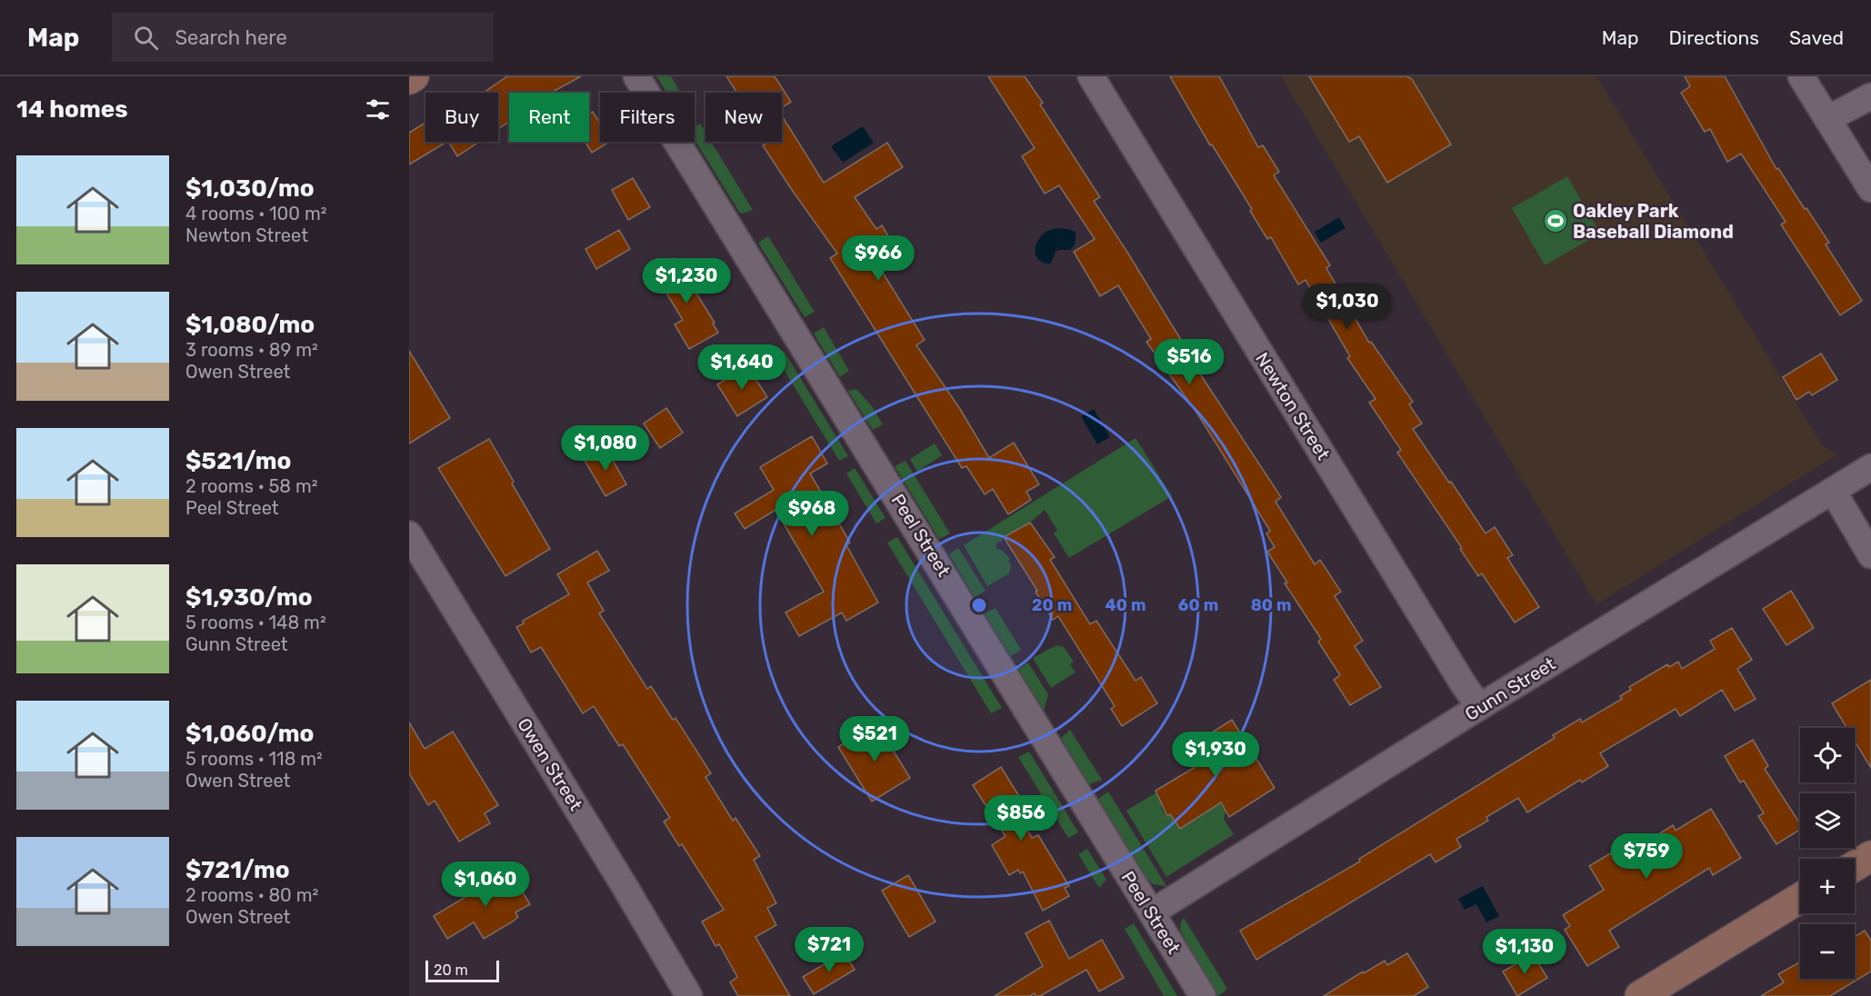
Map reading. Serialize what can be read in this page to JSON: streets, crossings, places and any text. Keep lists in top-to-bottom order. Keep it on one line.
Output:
{"streets":{"street":["Newton Street","Peel Street","Gunn Street","Owen Street"]},"crossings":[["Newton Street","Gunn Street"],["Peel Street","Gunn Street"]],"places":{"sports":["Oakley Park Baseball Diamond"]},"scale_bar":"20 m","page":{"header":"Map","search":"Search here","nav":["Map","Directions","Saved"],"heading":"14 homes","chip":["Buy","Rent","Filters","New"],"list":[{"name":"$1,030/mo","note":"4 rooms · 100 m² · Newton Street"},{"name":"$1,080/mo","note":"3 rooms · 89 m² · Owen Street"},{"name":"$521/mo","note":"2 rooms · 58 m² · Peel Street"},{"name":"$1,930/mo","note":"5 rooms · 148 m² · Gunn Street"},{"name":"$1,060/mo","note":"5 rooms · 118 m² · Owen Street"},{"name":"$721/mo","note":"2 rooms · 80 m² · Owen Street"}],"price":["$966","$1,230","$1,030","$516","$1,640","$1,080","$968","$521","$1,930","$856","$759","$1,060","$721","$1,130"],"map_buttons":["+","−"],"scale":"20 m"},"rings":["20 m","40 m","60 m","80 m"]}
